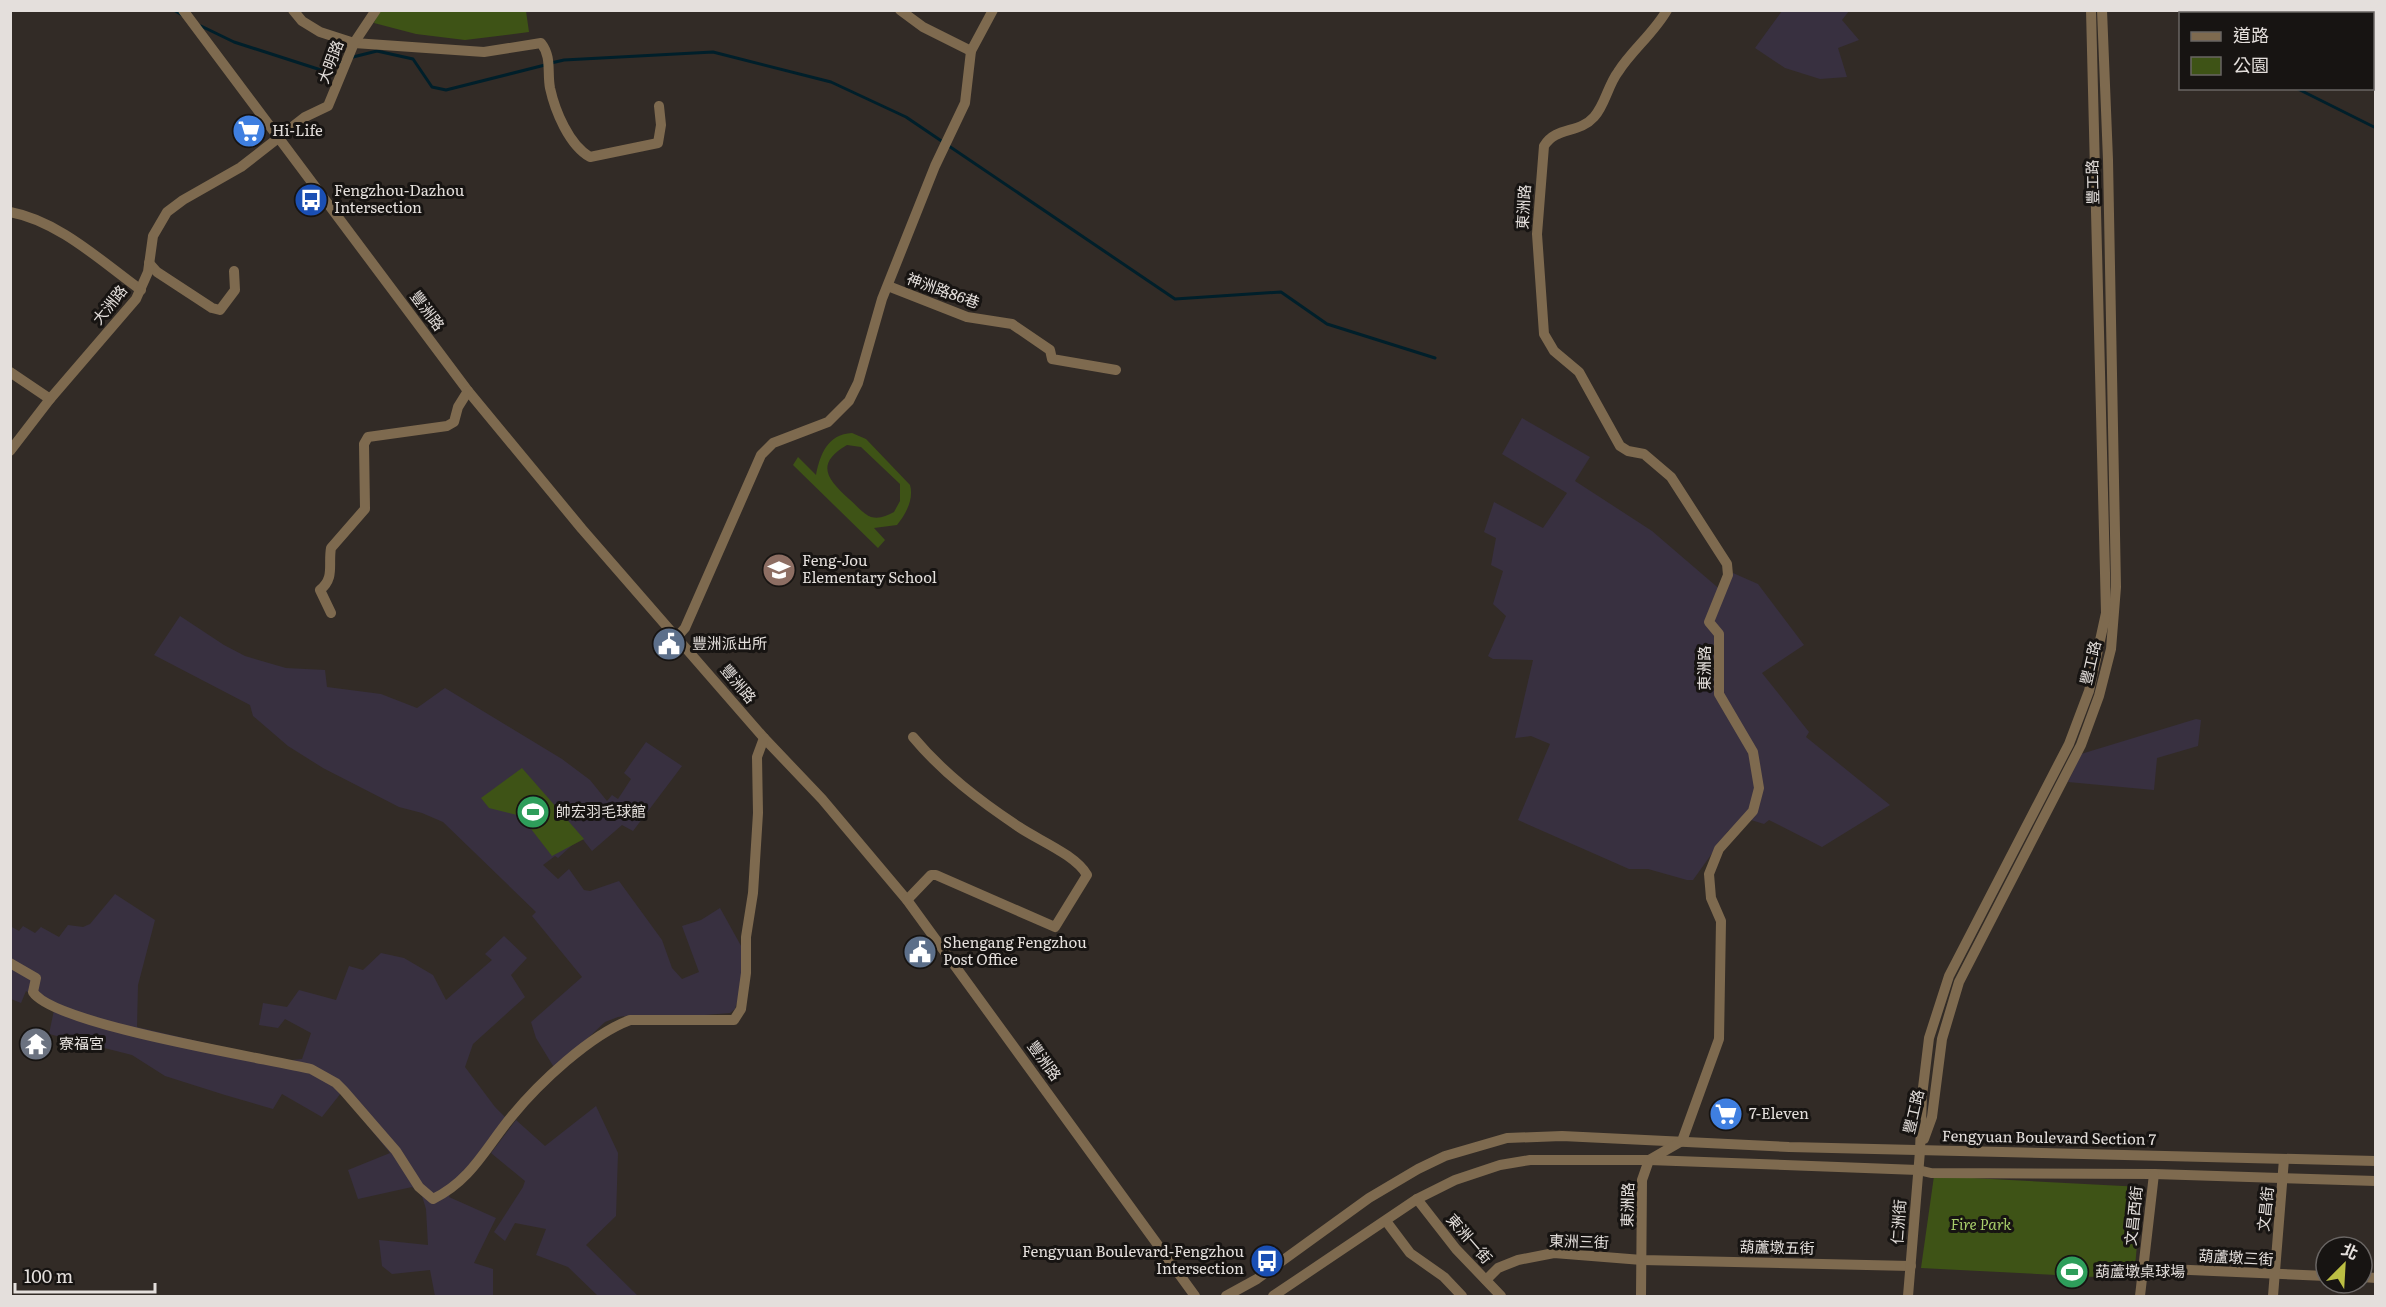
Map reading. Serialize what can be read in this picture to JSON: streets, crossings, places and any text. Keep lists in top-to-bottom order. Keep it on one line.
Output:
{"streets":{"street":["大明路","豐工路","東洲路","神洲路86巷","大洲路","豐洲路","Fengyuan Boulevard Section 7","文昌街","文昌西街","仁洲街","東洲一街","東洲三街","葫蘆墩五街","葫蘆墩三街"]},"crossings":[["大明路","大洲路"],["大明路","豐洲路"],["豐工路","Fengyuan Boulevard Section 7"],["豐工路","仁洲街"],["東洲路","Fengyuan Boulevard Section 7"],["東洲路","東洲三街"],["東洲路","葫蘆墩五街"],["大洲路","豐洲路"],["Fengyuan Boulevard Section 7","文昌街"],["Fengyuan Boulevard Section 7","仁洲街"],["文昌街","葫蘆墩三街"],["文昌西街","葫蘆墩三街"],["仁洲街","葫蘆墩五街"],["東洲一街","東洲三街"],["東洲三街","葫蘆墩五街"]],"parks":["Fire Park"],"places":{"supermarket":["Hi-Life","7-Eleven"],"bus stop":["Fengzhou-Dazhou Intersection","Fengyuan Boulevard-Fengzhou Intersection"],"school or university":["Feng-Jou Elementary School"],"public building":["豐洲派出所","Shengang Fengzhou Post Office"],"sports":["帥宏羽毛球館","葫蘆墩桌球場"],"temple":["寮福宮"]},"legend":["道路","公園"],"scale_bar":"100 m","north":"top right"}
